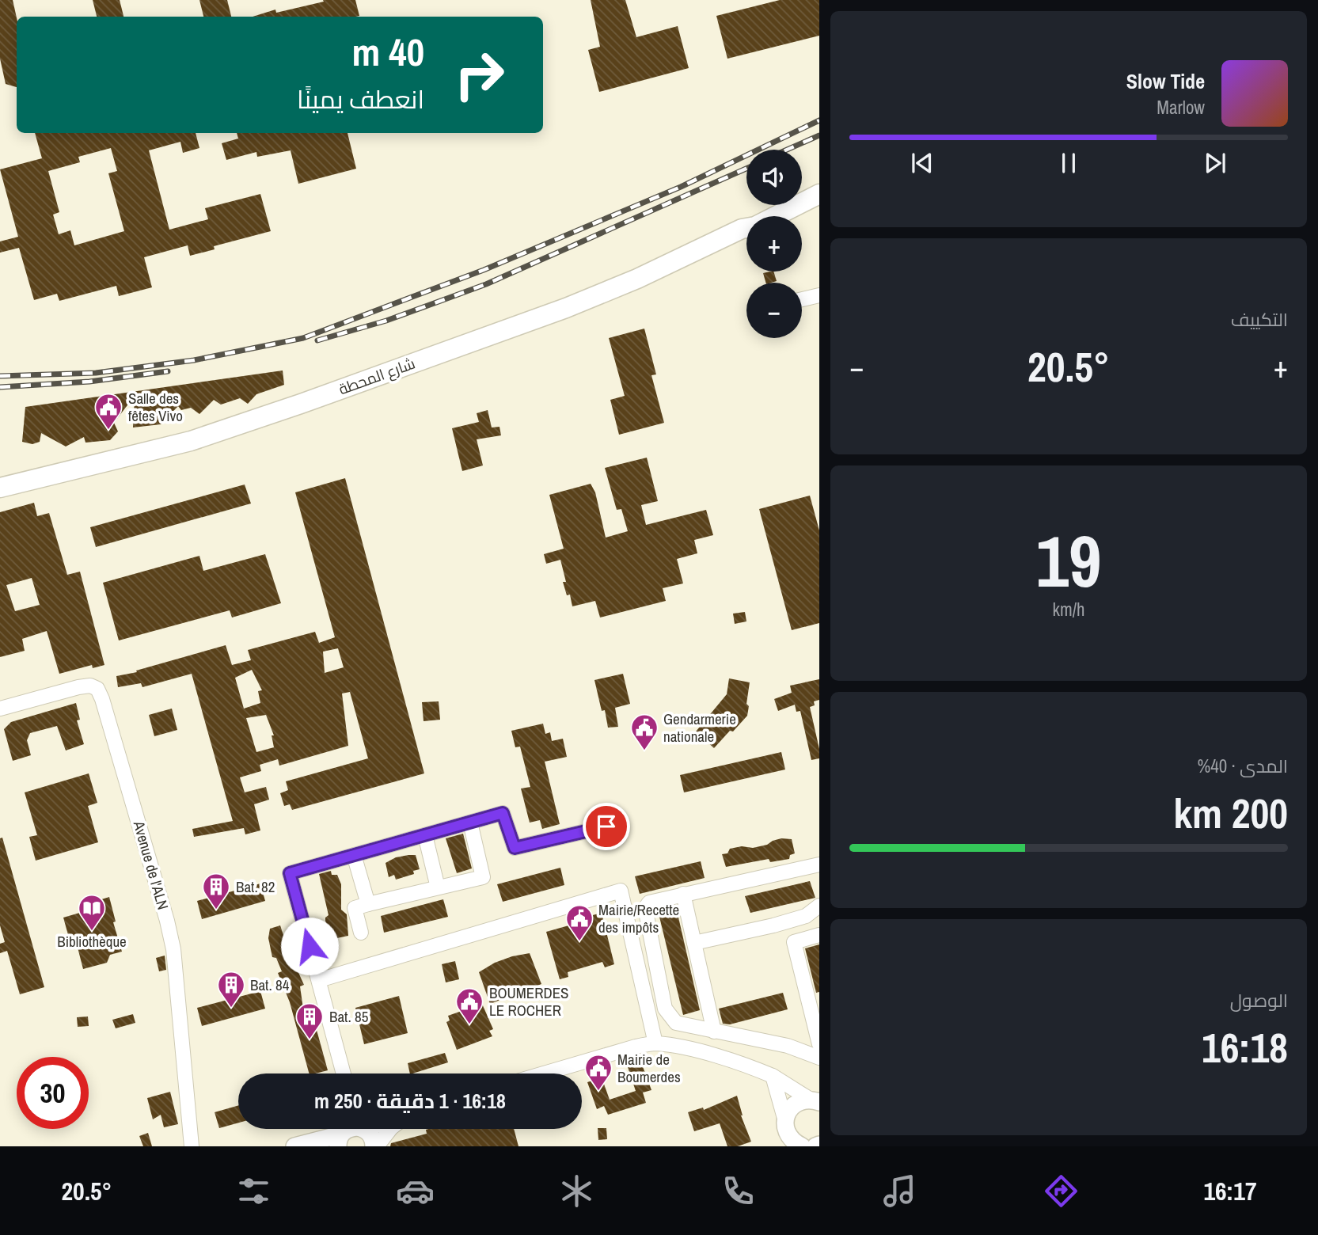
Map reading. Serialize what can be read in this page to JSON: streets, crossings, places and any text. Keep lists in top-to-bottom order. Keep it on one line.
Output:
{"streets":{"main road":["شارع المحطة"],"street":["Avenue de l'ALN"]},"places":{"public building":["Salle des fêtes Vivo","Gendarmerie nationale","Mairie/Recette des impôts","BOUMERDES LE ROCHER","Mairie de Boumerdes"],"building":["Bat. 82","Bat. 84","Bat. 85"],"library":["Bibliothèque"]},"page":{"turn":["40 m","انعطف يمينًا"],"song":["Slow Tide","Marlow"],"map_buttons":["+","−"],"tile":["التكييف",["19","km/h"],["المدى · 40%","200 km"],["الوصول","16:18"]],"heat":["−","20.5°","+"],"limit":"30","trip":"16:18 · 1 دقيقة · 250 m","tabs":["16:17","20.5°"]}}
